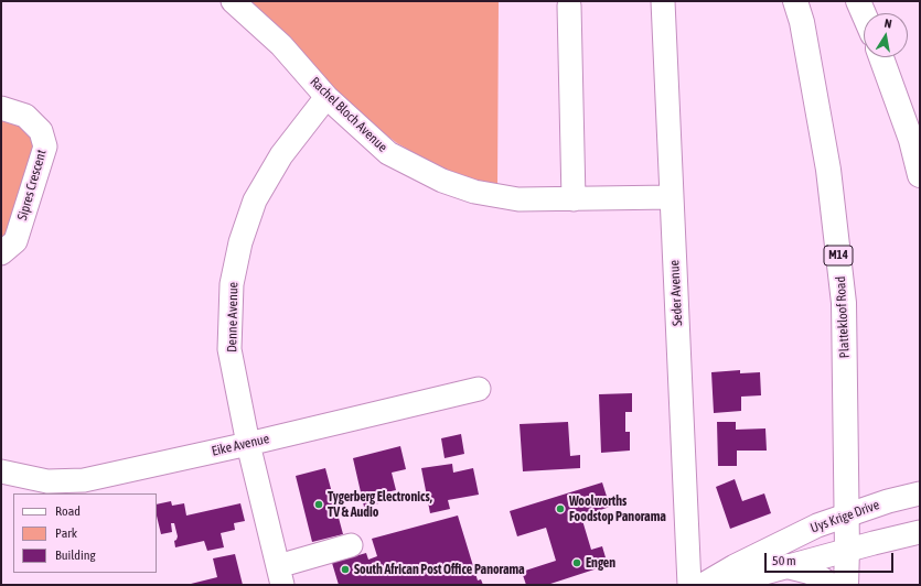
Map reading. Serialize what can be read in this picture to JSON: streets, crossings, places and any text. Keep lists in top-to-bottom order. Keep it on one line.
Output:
{"streets":{"main road":["M14","Plattekloof Road"],"street":["Rachel Bloch Avenue","Sipres Crescent","Seder Avenue","Denne Avenue","Eike Avenue","Uys Krige Drive"]},"crossings":[["Rachel Bloch Avenue","Seder Avenue"],["Rachel Bloch Avenue","Denne Avenue"],["Denne Avenue","Eike Avenue"],["Plattekloof Road","Uys Krige Drive"]],"places":["Tygerberg Electronics, TV & Audio","Woolworths Foodstop Panorama","Engen","South African Post Office Panorama"],"legend":["Road","Park","Building"],"scale_bar":"50 m","north":"top"}
